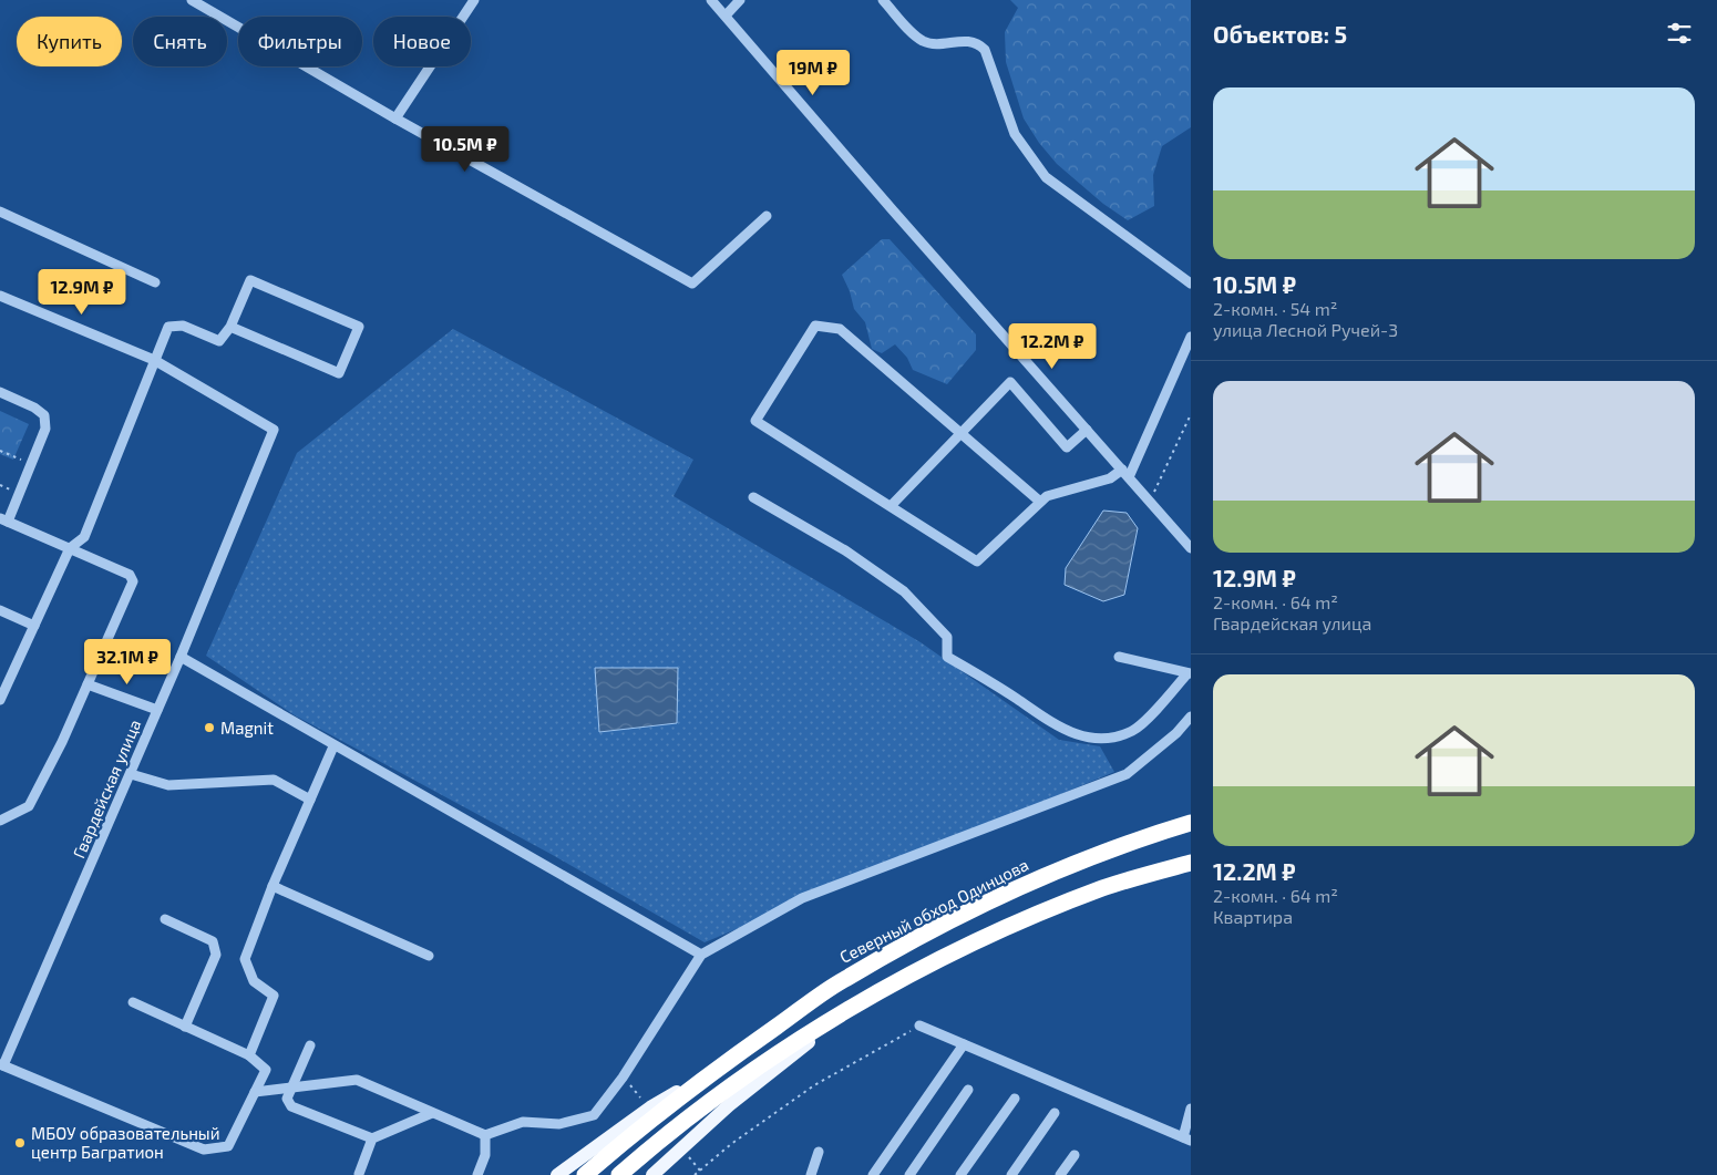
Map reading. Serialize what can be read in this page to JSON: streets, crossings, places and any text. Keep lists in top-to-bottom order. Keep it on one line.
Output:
{"streets":{"highway":["Северный обход Одинцова"],"street":["Гвардейская улица"]},"places":["Magnit","МБОУ образовательный центр Багратион"],"page":{"heading":"Объектов: 5","chip":["Купить","Снять","Фильтры","Новое"],"price":["19M ₽","10.5M ₽","12.9M ₽","12.2M ₽","32.1M ₽"],"list":[{"name":"10.5M ₽","note":"2-комн. · 54 m² · улица Лесной Ручей-3"},{"name":"12.9M ₽","note":"2-комн. · 64 m² · Гвардейская улица"},{"name":"12.2M ₽","note":"2-комн. · 64 m² · Квартира"}]}}
